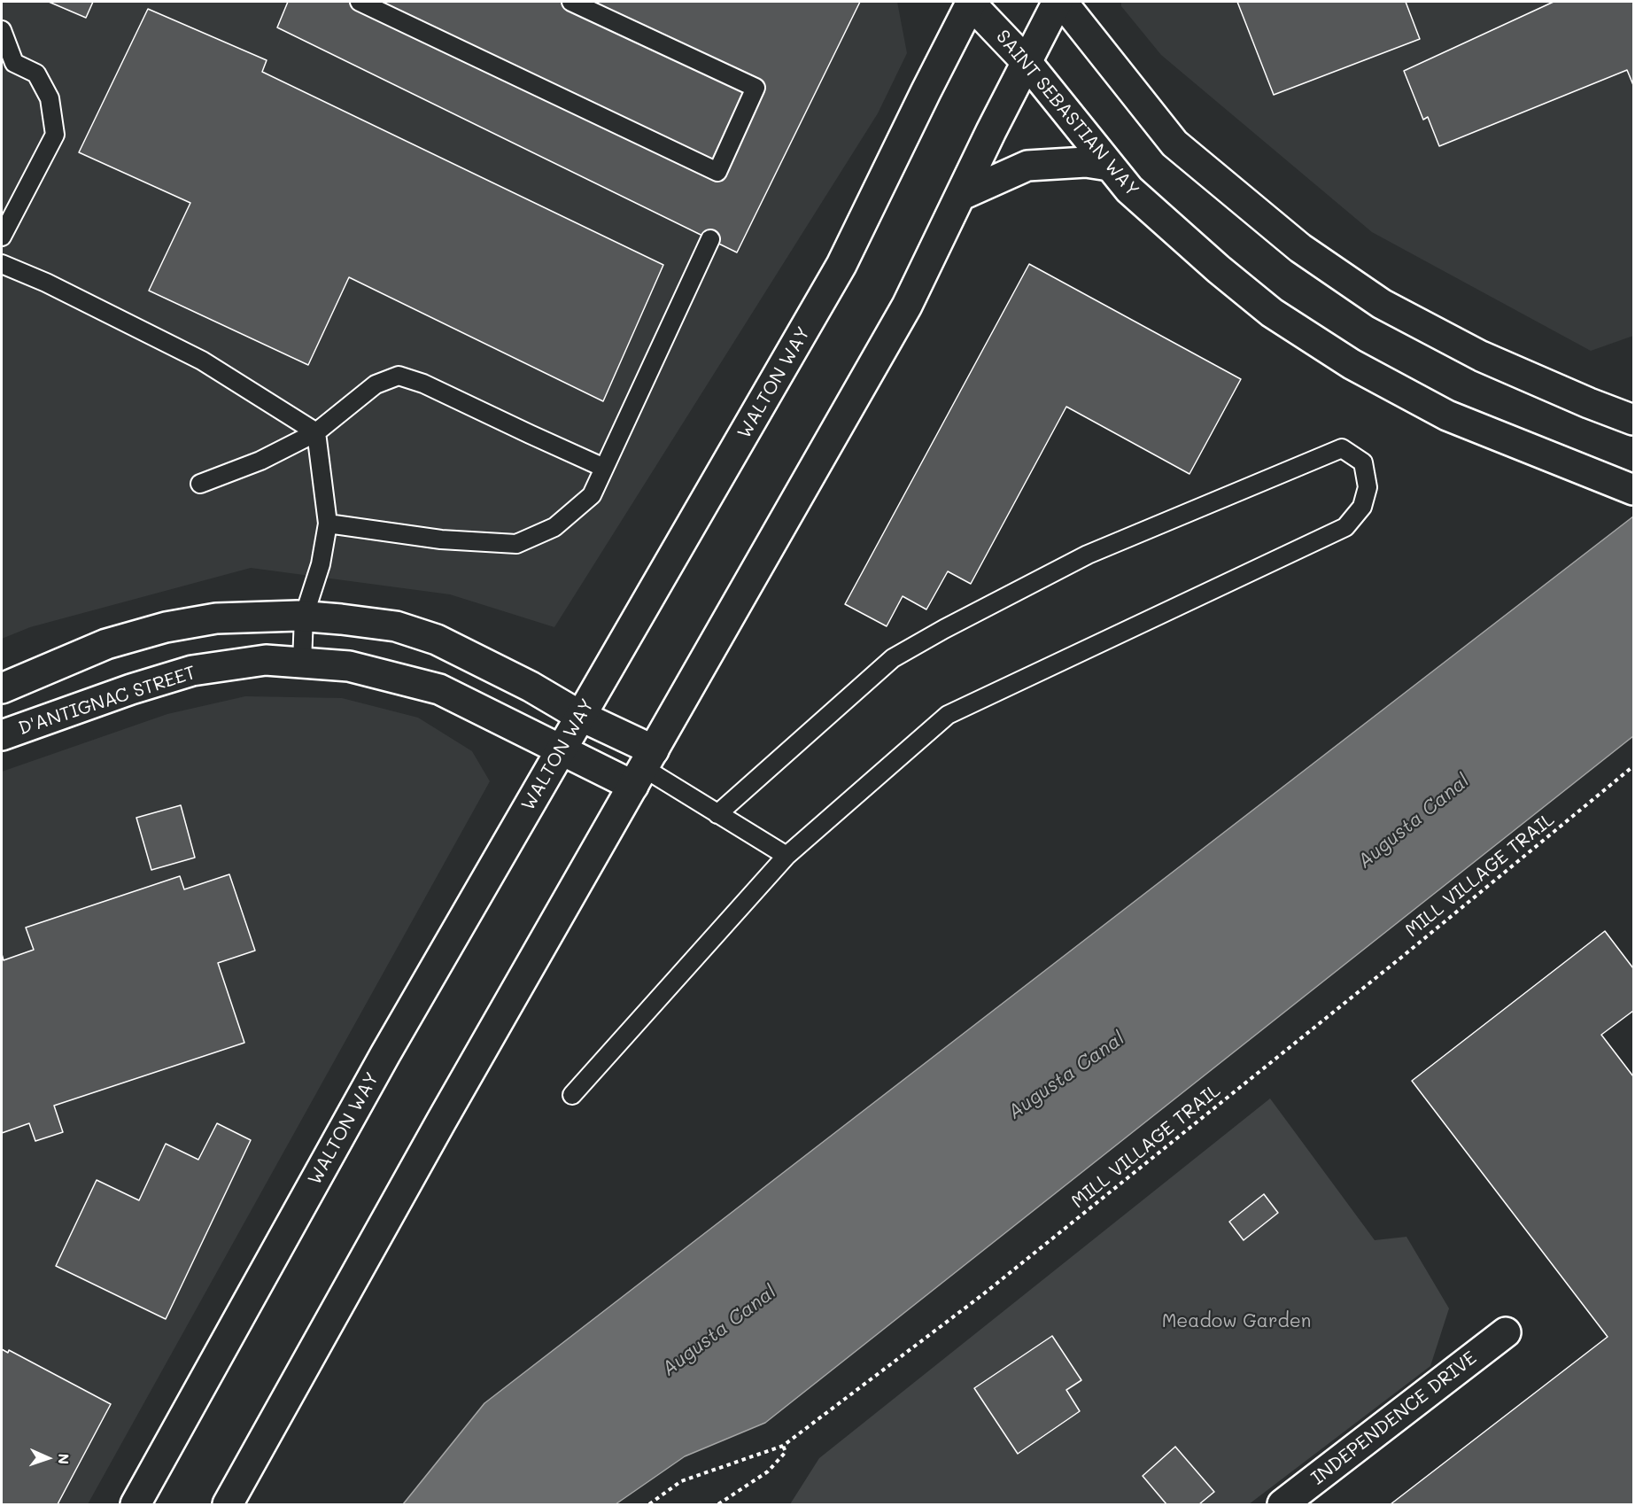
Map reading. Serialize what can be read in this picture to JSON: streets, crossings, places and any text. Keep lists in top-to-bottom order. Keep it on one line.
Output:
{"streets":{"main road":["SAINT SEBASTIAN WAY","WALTON WAY","D'ANTIGNAC STREET","INDEPENDENCE DRIVE"],"path":["MILL VILLAGE TRAIL"]},"crossings":[["SAINT SEBASTIAN WAY","WALTON WAY"],["WALTON WAY","D'ANTIGNAC STREET"]],"water":["Augusta Canal"],"parks":["Meadow Garden"],"north":"right"}
